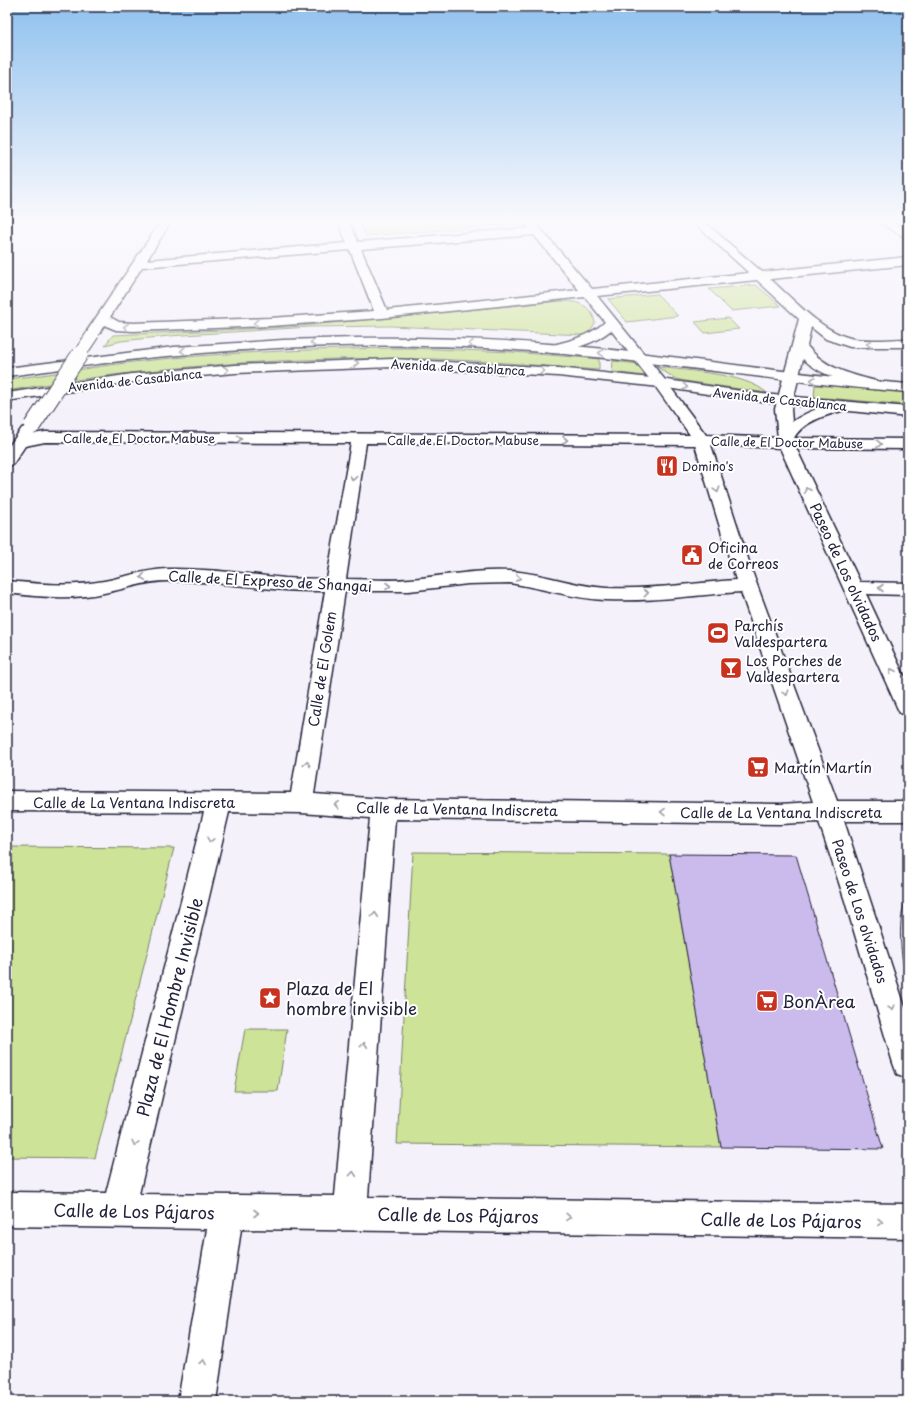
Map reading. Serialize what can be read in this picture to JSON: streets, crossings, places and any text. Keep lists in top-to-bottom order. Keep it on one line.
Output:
{"streets":{"street":["Avenida de Casablanca","Calle de El Doctor Mabuse","Paseo de Los olvidados","Calle de El Expreso de Shangai","Calle de El Golem","Calle de La Ventana Indiscreta","Plaza de El Hombre Invisible","Calle de Los Pájaros"]},"crossings":[["Avenida de Casablanca","Paseo de Los olvidados"],["Calle de El Doctor Mabuse","Paseo de Los olvidados"],["Calle de El Doctor Mabuse","Calle de El Golem"],["Paseo de Los olvidados","Calle de El Expreso de Shangai"],["Paseo de Los olvidados","Calle de La Ventana Indiscreta"],["Calle de El Expreso de Shangai","Calle de El Golem"],["Calle de El Golem","Calle de La Ventana Indiscreta"],["Calle de La Ventana Indiscreta","Plaza de El Hombre Invisible"],["Plaza de El Hombre Invisible","Calle de Los Pájaros"]],"one_way":["Calle de La Ventana Indiscreta","Calle de Los Pájaros"],"places":{"restaurant":["Domino's"],"public building":["Oficina de Correos"],"sports":["Parchís Valdespartera"],"bar":["Los Porches de Valdespartera"],"supermarket":["Martín Martín","BonÀrea"],"place":["Plaza de El hombre invisible"]}}
